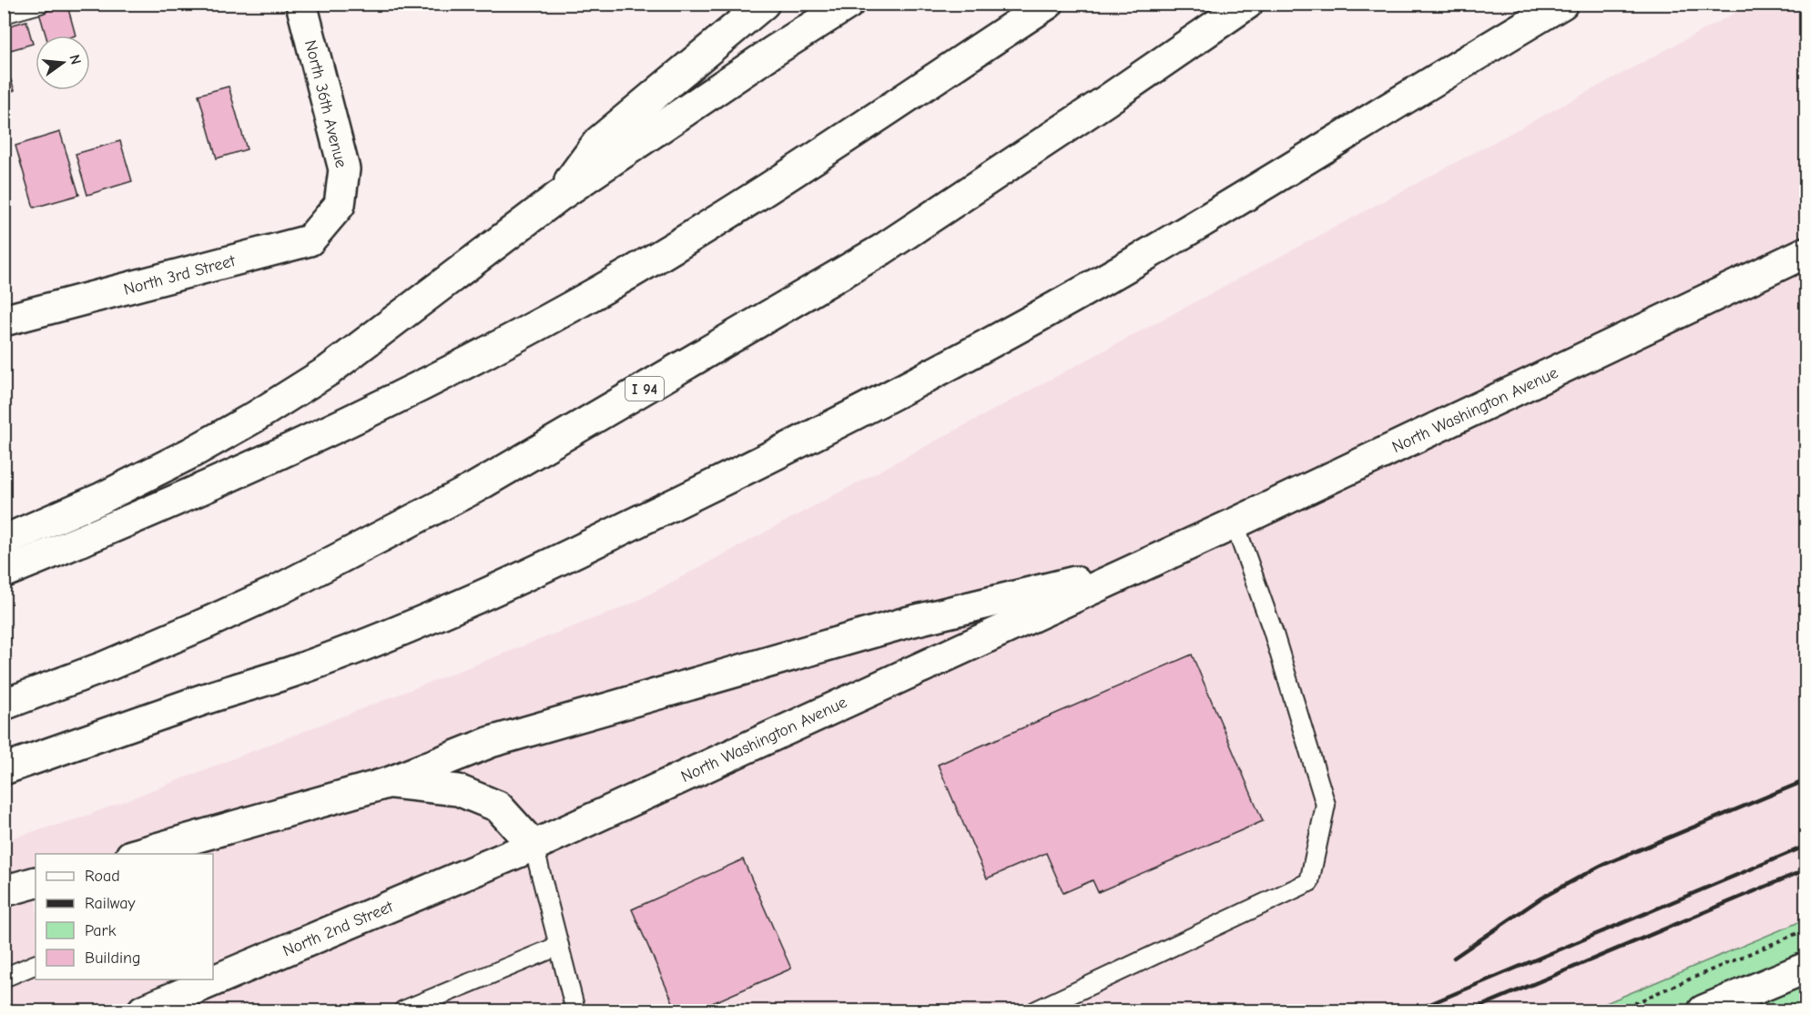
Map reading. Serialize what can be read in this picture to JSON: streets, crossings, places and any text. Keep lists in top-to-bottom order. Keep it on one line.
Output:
{"streets":{"main road":["North 36th Avenue","North 3rd Street","I 94","North Washington Avenue","North 2nd Street"]},"crossings":[["North 36th Avenue","North 3rd Street"],["North Washington Avenue","North 2nd Street"]],"legend":["Road","Railway","Park","Building"],"north":"right"}
